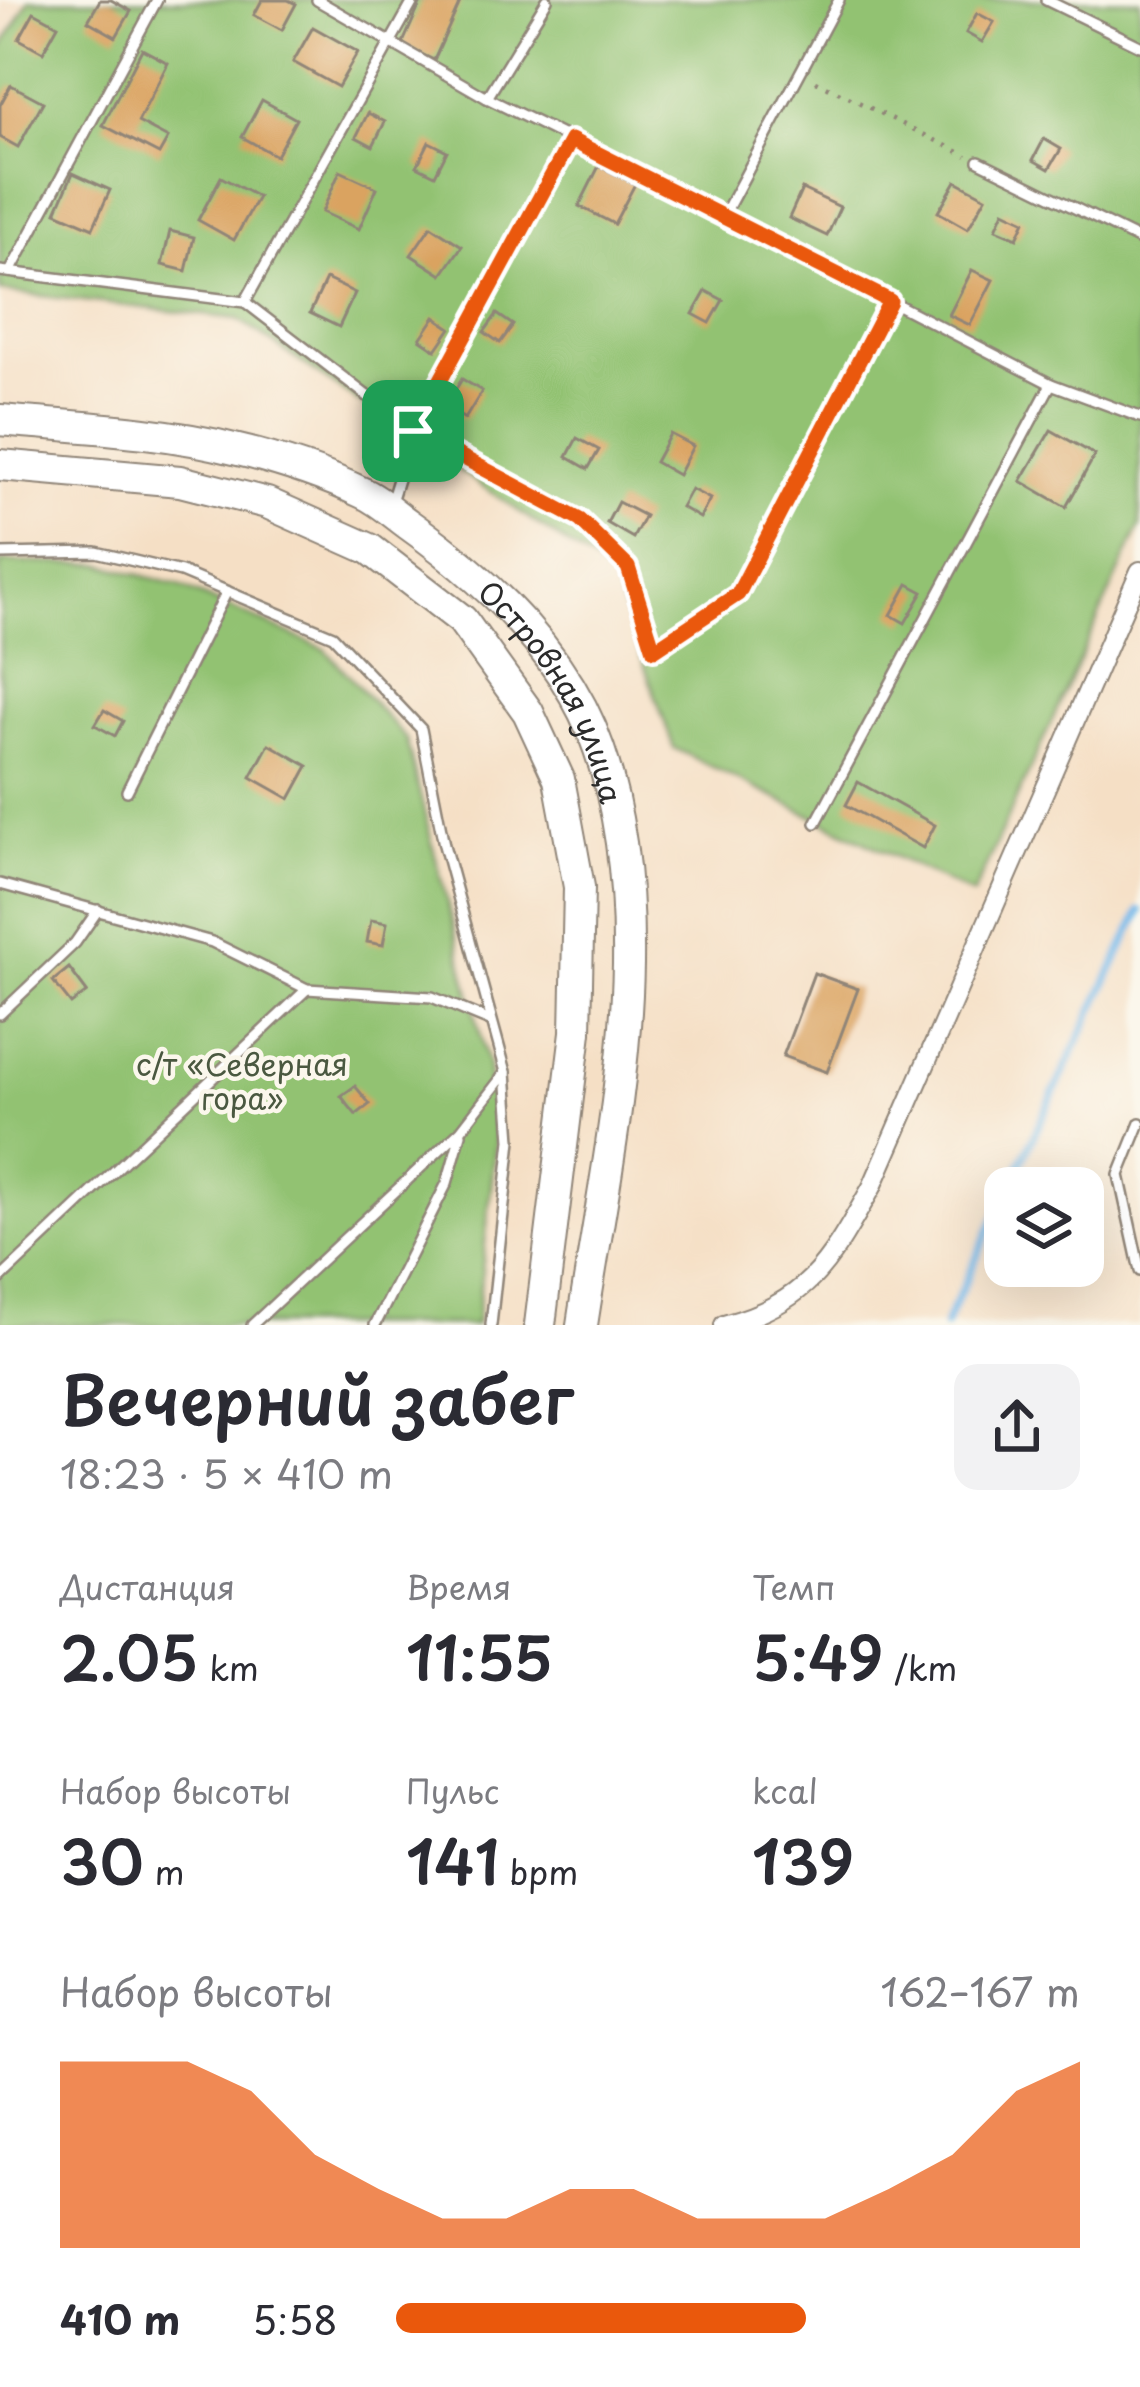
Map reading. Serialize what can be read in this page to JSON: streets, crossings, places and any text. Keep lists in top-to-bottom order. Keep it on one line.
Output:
{"streets":{"main road":["Островная улица"]},"parks":["с/т «Северная гора»"],"page":{"heading":["Вечерний забег","18:23 · 5 × 410 m"],"stats":[["Дистанция","2.05 km"],["Время","11:55"],["Темп","5:49 /km"],["Набор высоты","30 m"],["Пульс","141 bpm"],["kcal","139"]],"chart":["Набор высоты","162–167 m"],"list":[{"name":"410 m","note":"5:58"}]}}
